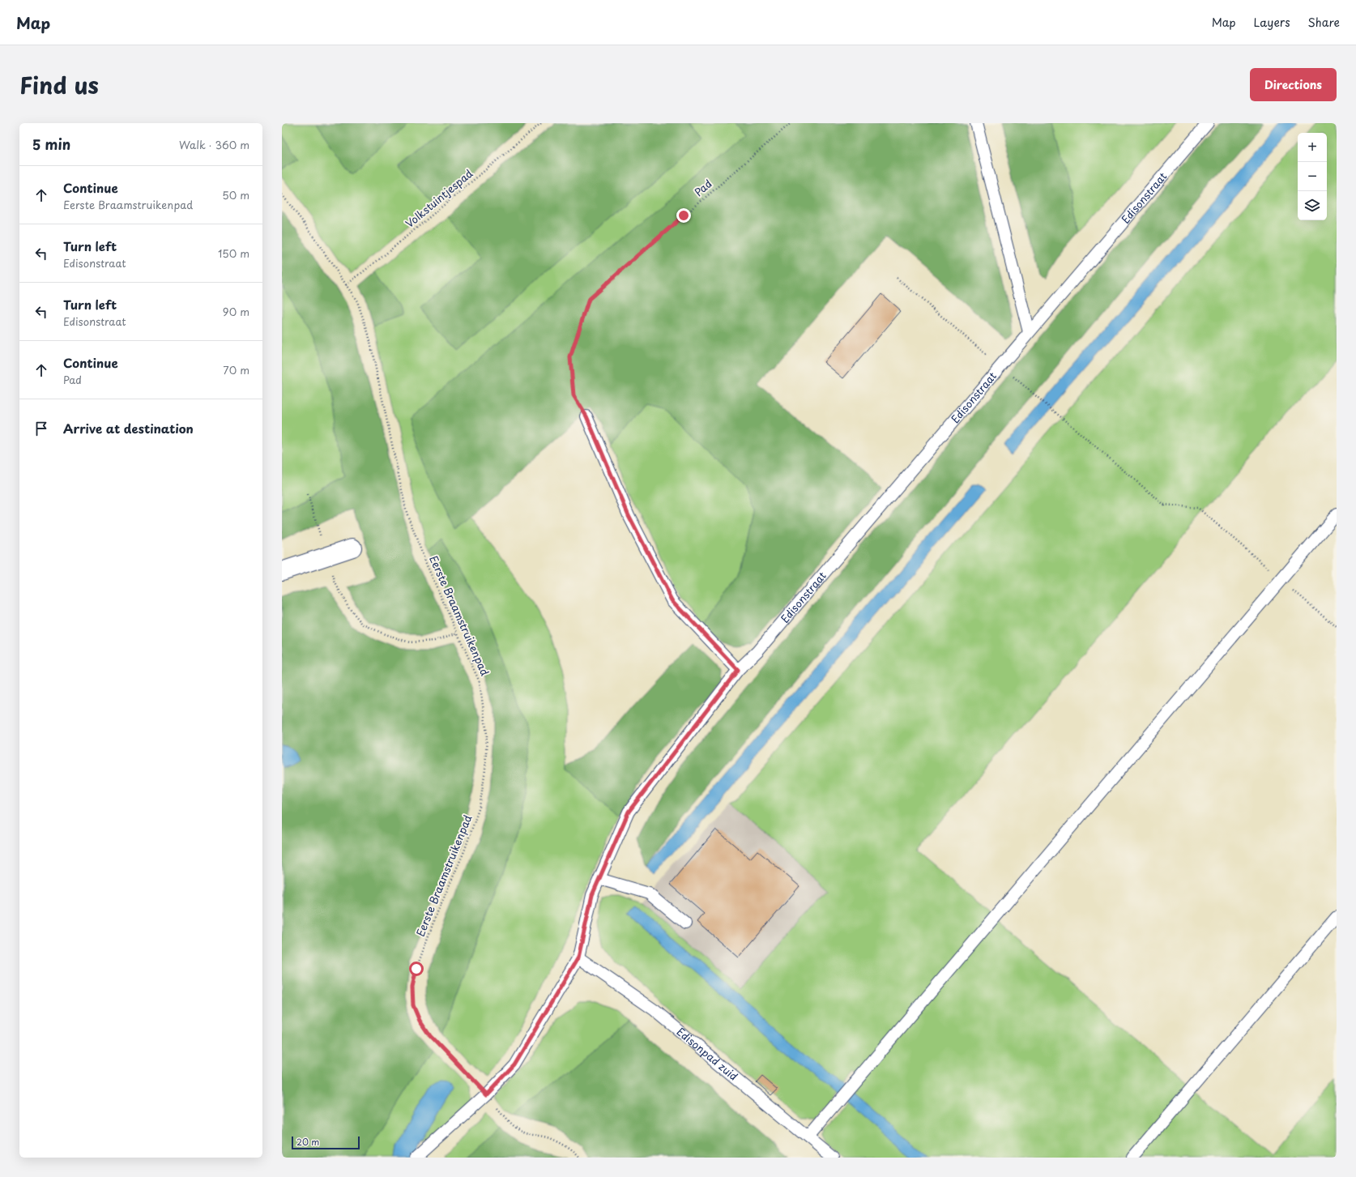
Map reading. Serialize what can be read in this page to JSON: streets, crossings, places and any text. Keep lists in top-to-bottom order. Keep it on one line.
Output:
{"streets":{"lane":["Edisonstraat","Edisonpad zuid"],"path":["Pad","Volkstuintjespad","Eerste Braamstruikenpad"]},"crossings":[["Edisonstraat","Eerste Braamstruikenpad"],["Edisonstraat","Edisonpad zuid"],["Volkstuintjespad","Eerste Braamstruikenpad"]],"scale_bar":"20 m","page":{"header":"Map","nav":["Map","Layers","Share"],"title":"Find us","buttons":"Directions","heading":["5 min","Walk · 360 m"],"map_buttons":["+","−"],"list":[["Continue","Eerste Braamstruikenpad","50 m"],["Turn left","Edisonstraat","150 m"],["Turn left","Edisonstraat","90 m"],["Continue","Pad","70 m"],"Arrive at destination"],"scale":"20 m"}}
